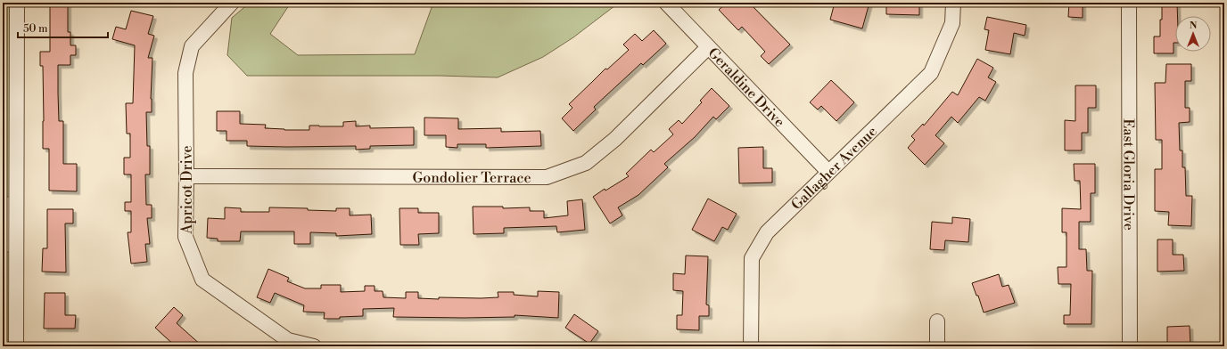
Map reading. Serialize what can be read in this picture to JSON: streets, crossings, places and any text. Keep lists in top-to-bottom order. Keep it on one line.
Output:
{"streets":{"street":["Geraldine Drive","Gallagher Avenue","East Gloria Drive","Gondolier Terrace","Apricot Drive"]},"crossings":[["Geraldine Drive","Gallagher Avenue"],["Geraldine Drive","Gondolier Terrace"],["Gondolier Terrace","Apricot Drive"]],"scale_bar":"50 m","north":"top"}
